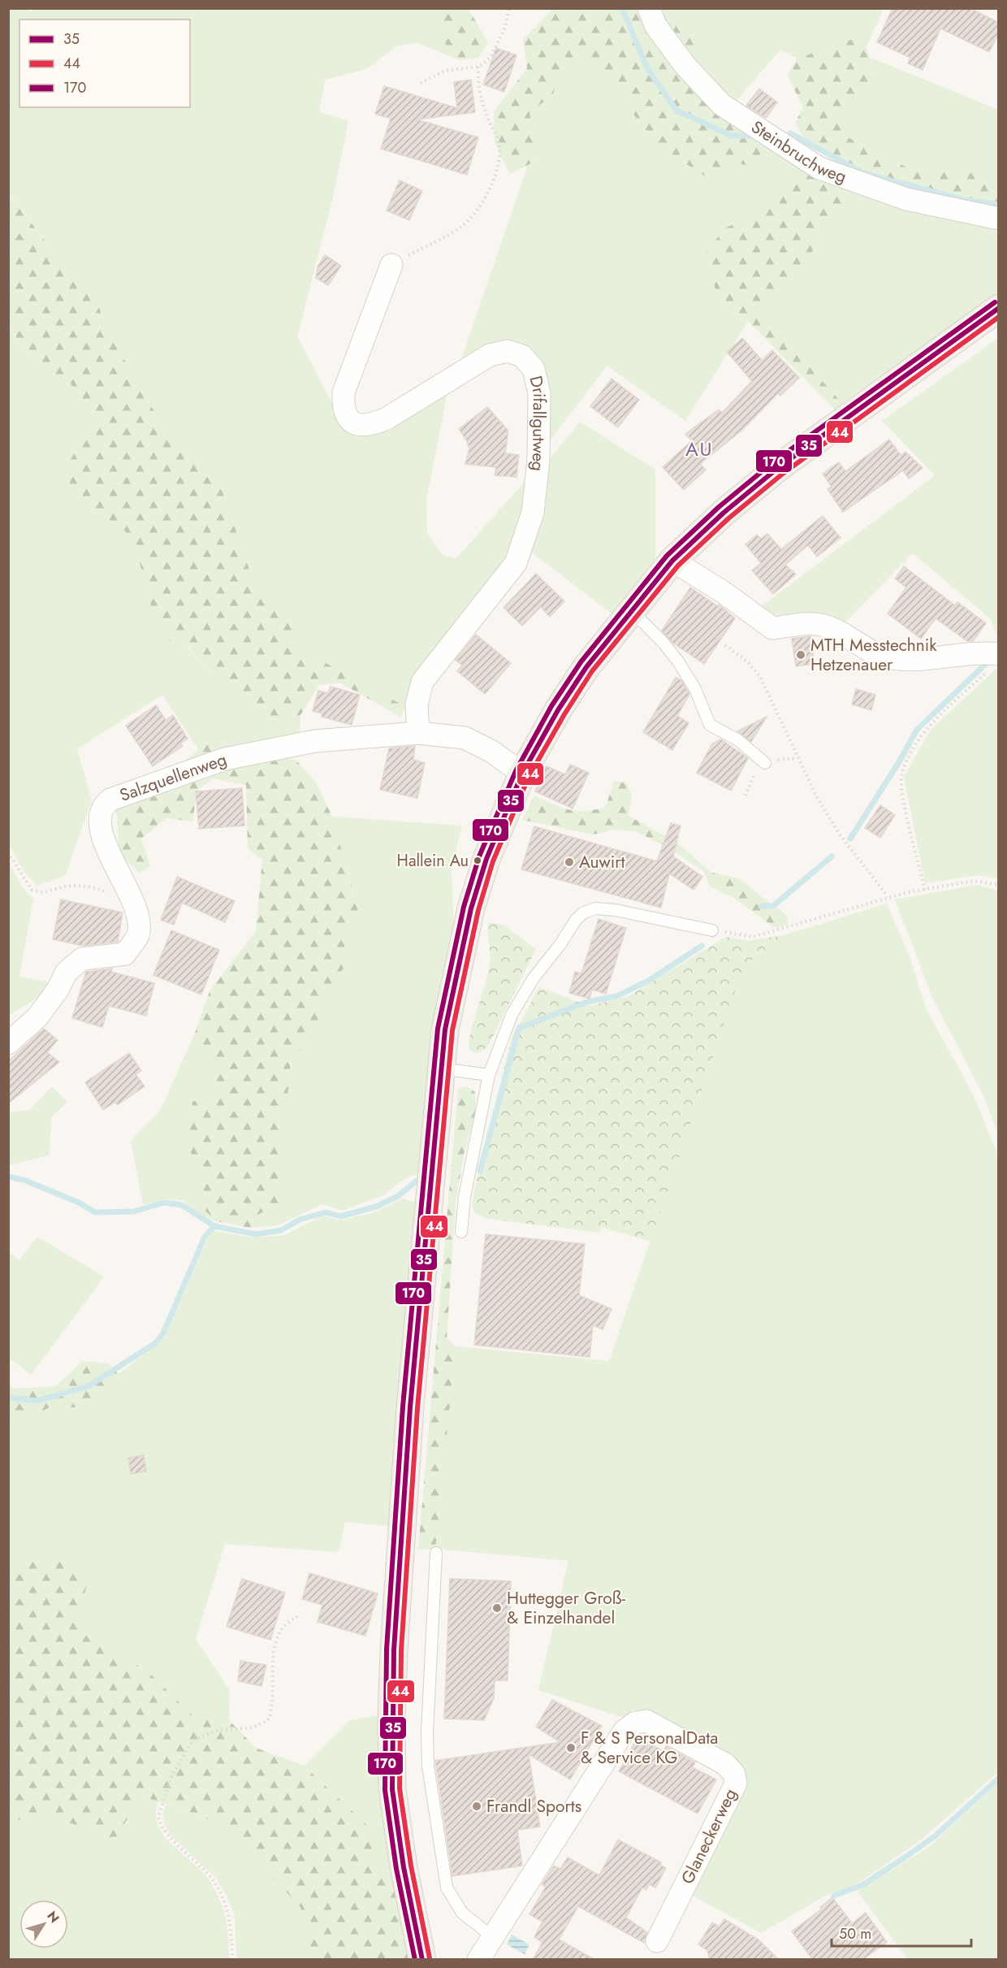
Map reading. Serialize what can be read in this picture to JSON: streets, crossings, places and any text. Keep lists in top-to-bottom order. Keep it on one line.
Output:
{"streets":{"street":["Steinbruchweg","Drifallgutweg","Salzquellenweg","Glaneckerweg"]},"crossings":[["Drifallgutweg","Salzquellenweg"]],"districts":["AU"],"places":["MTH Messtechnik Hetzenauer","Hallein Au","Auwirt","Huttegger Groß- & Einzelhandel","F & S PersonalData & Service KG","Frandl Sports"],"lines":["transit line 170","transit line 35","transit line 44"],"legend":["35","44","170"],"scale_bar":"50 m","north":"top right"}
